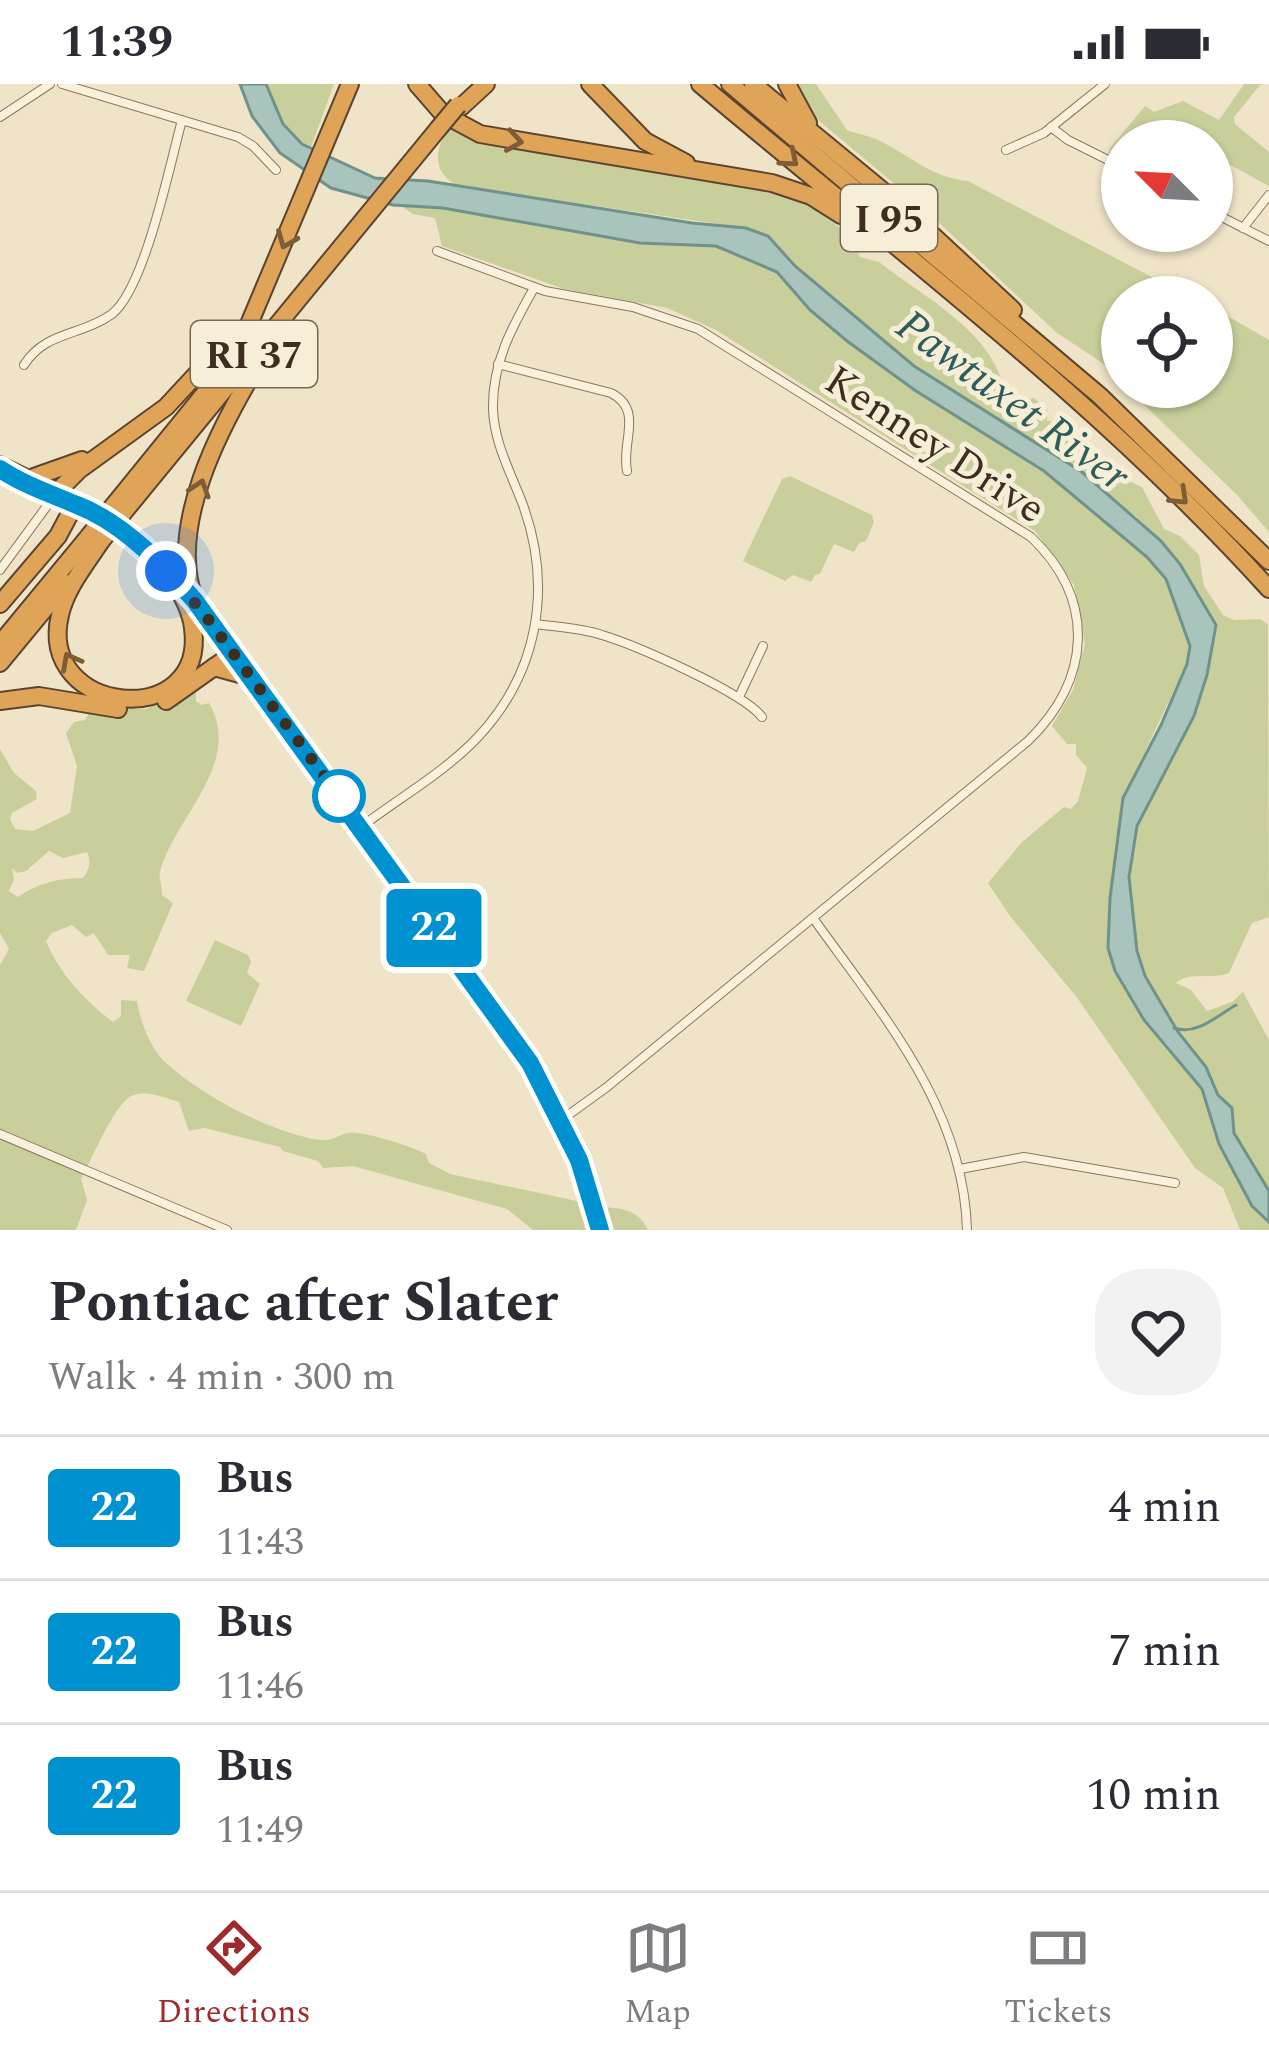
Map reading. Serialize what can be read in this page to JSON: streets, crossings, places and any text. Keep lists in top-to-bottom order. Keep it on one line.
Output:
{"streets":{"highway":["I 95","RI 37"],"street":["Kenney Drive"]},"water":["Pawtuxet River"],"lines":["bus line 22"],"north":"top left","page":{"status":"11:39","on_map":"22","heading":["Pontiac after Slater","Walk · 4 min · 300 m"],"list":[{"mark":"22","name":"Bus","note":"11:43","value":"4 min"},{"mark":"22","name":"Bus","note":"11:46","value":"7 min"},{"mark":"22","name":"Bus","note":"11:49","value":"10 min"}],"tabs":["Directions","Map","Tickets"]}}
